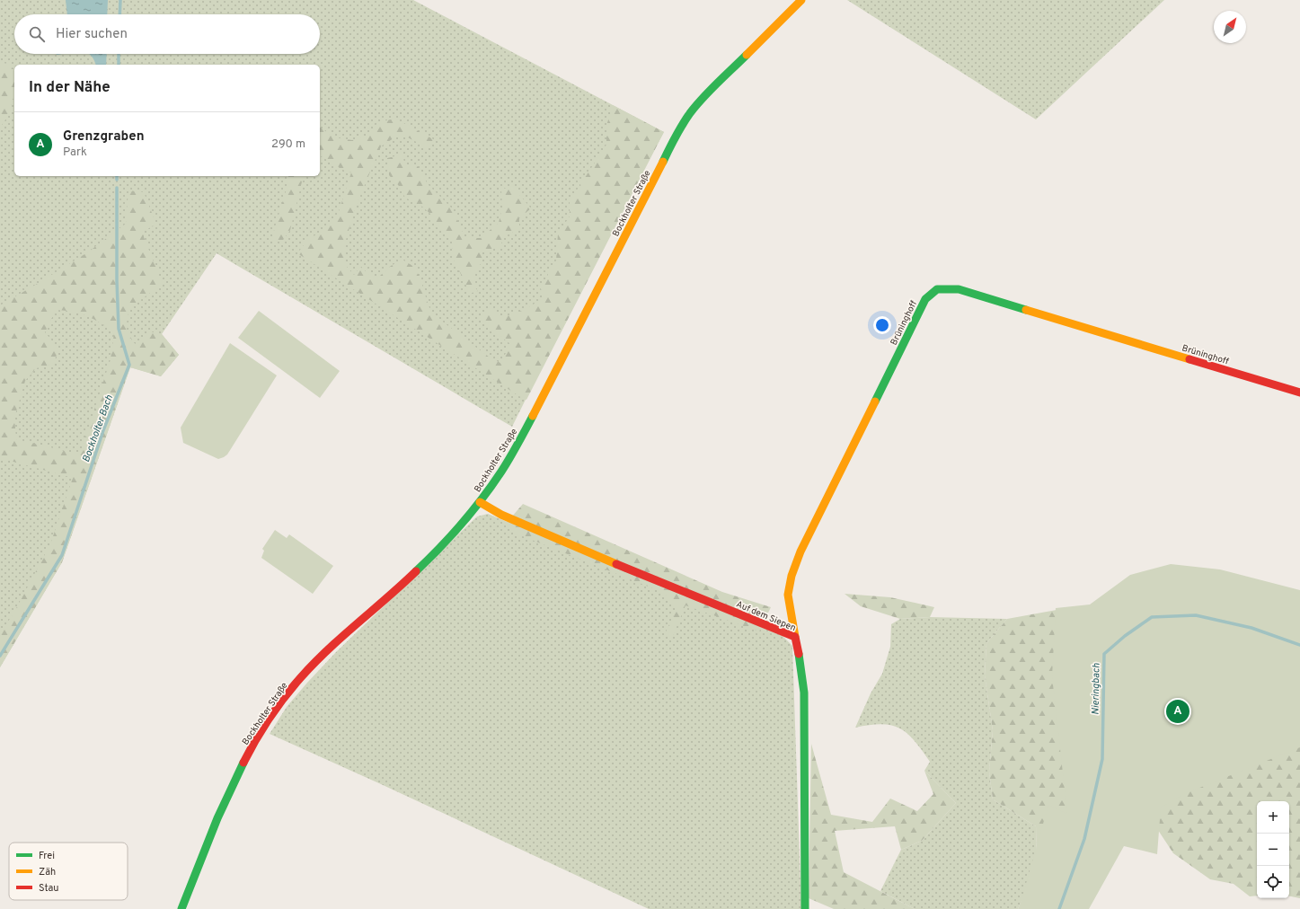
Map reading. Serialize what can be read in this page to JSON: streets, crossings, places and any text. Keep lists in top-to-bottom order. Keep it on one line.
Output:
{"streets":{"street":["Bockholter Straße","Brüninghoff","Auf dem Siepen"]},"crossings":[["Bockholter Straße","Auf dem Siepen"],["Brüninghoff","Auf dem Siepen"]],"water":["Bockholter Bach","Nieringbach"],"legend":["Frei","Zäh","Stau"],"north":"top right","page":{"search":"Hier suchen","heading":"In der Nähe","list":[{"mark":"A","name":"Grenzgraben","note":"Park","value":"290 m"}],"pins":"A","map_buttons":["+","−"]}}
